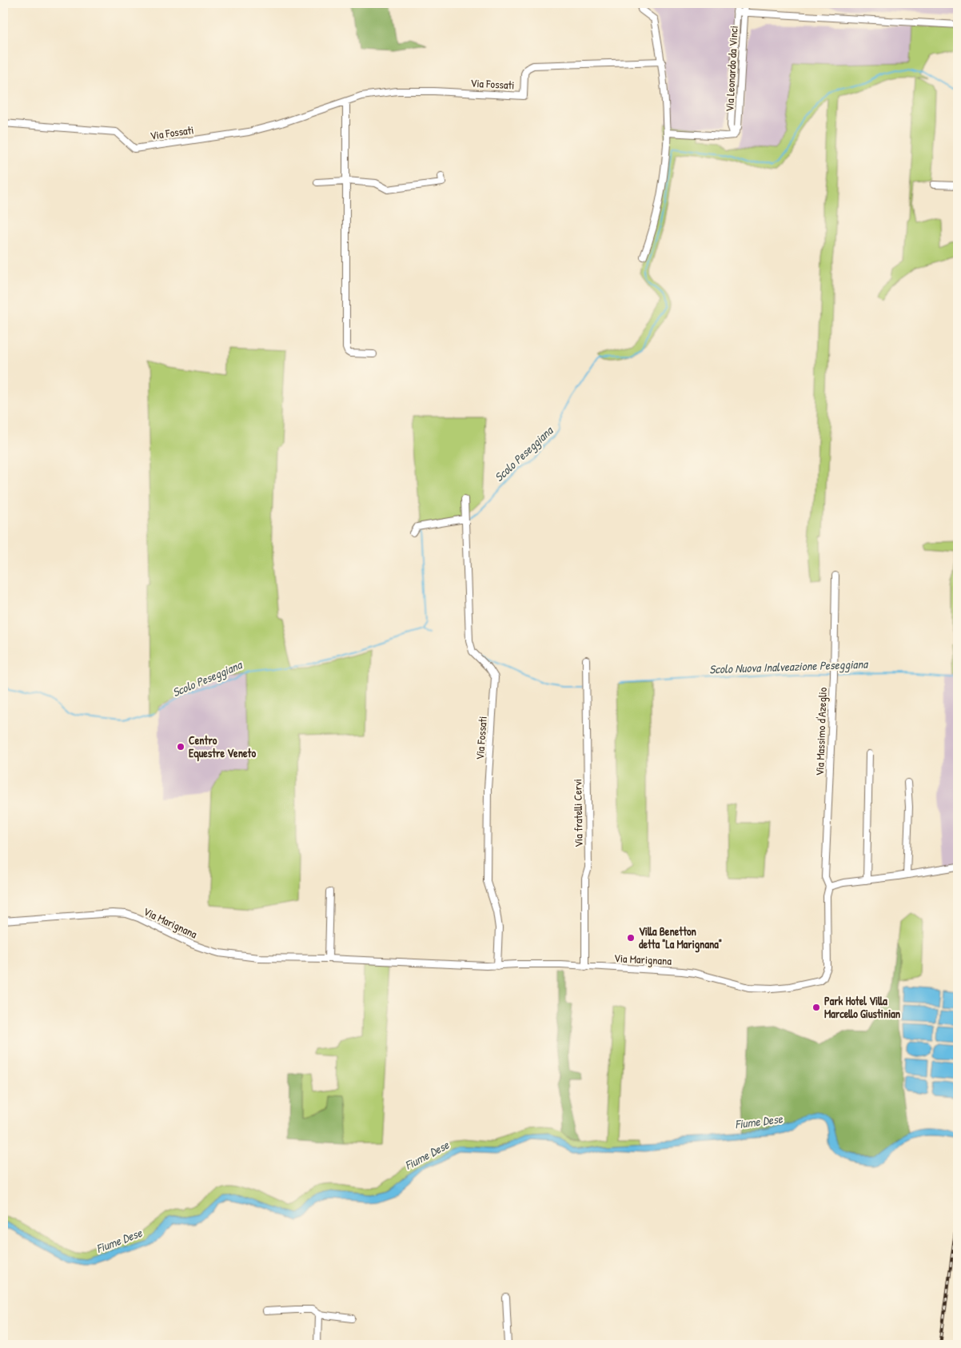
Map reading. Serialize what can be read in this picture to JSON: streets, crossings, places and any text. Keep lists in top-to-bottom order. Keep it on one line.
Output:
{"streets":{"street":["Via Leonardo da Vinci","Via Fossati","Via Massimo d'Azeglio","Via fratelli Cervi","Via Marignana"]},"crossings":[["Via Fossati","Via Marignana"],["Via Massimo d'Azeglio","Via Marignana"],["Via fratelli Cervi","Via Marignana"]],"water":["Scolo Peseggiana","Scolo Nuova Inalveazione Peseggiana","Fiume Dese"],"places":["Centro Equestre Veneto","Villa Benetton detta \"La Marignana\"","Park Hotel Villa Marcello Giustinian"]}
